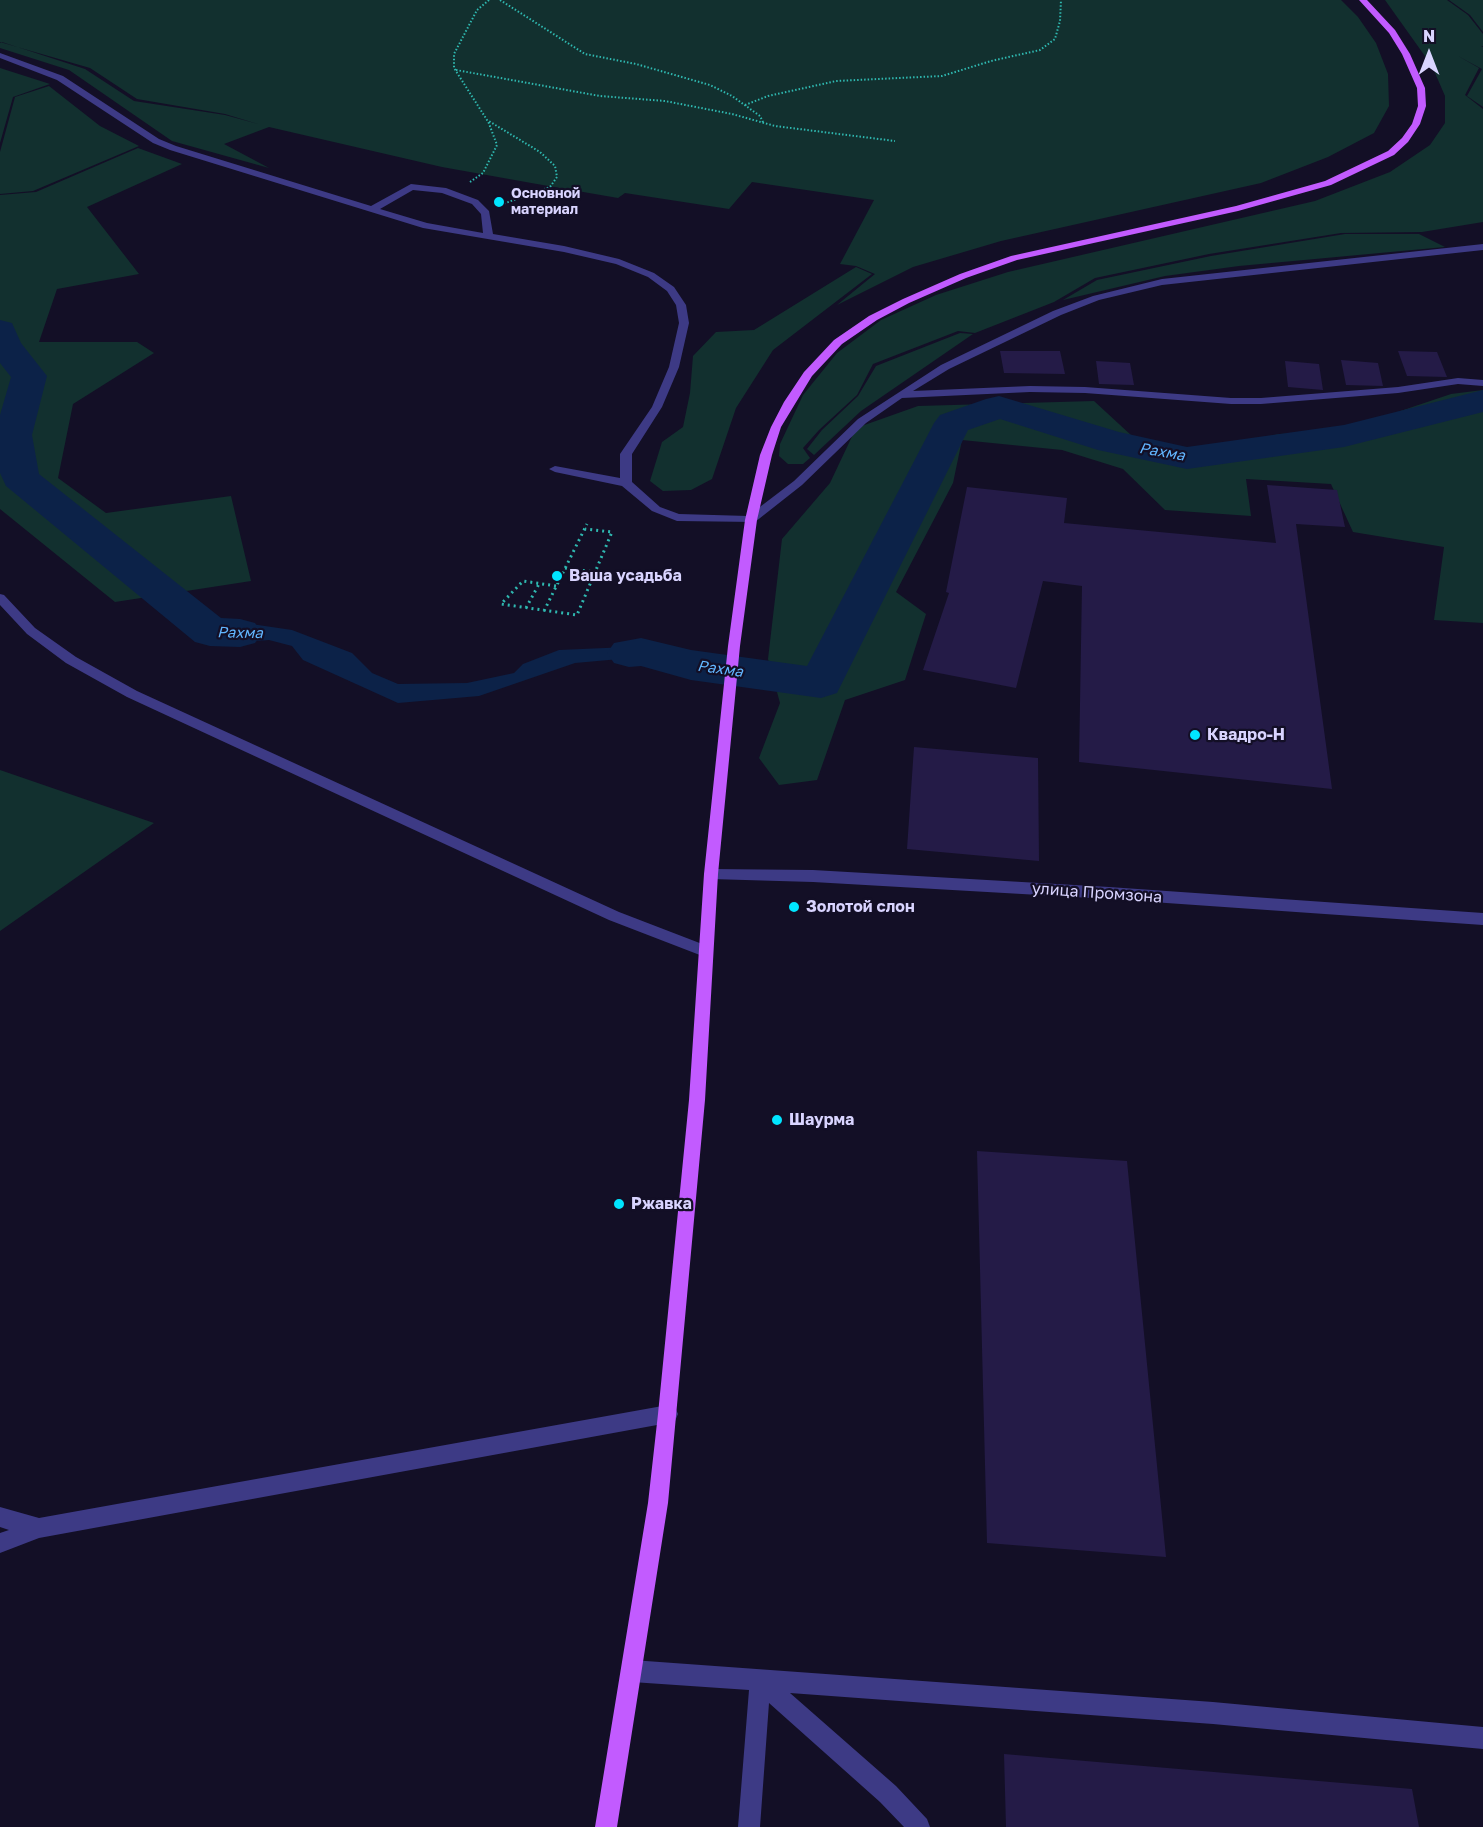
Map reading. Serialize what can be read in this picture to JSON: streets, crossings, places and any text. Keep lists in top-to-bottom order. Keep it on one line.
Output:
{"streets":{"street":["улица Промзона"]},"water":["Рахма"],"places":["Основной материал","Ваша усадьба","Квадро-Н","Золотой слон","Шаурма","Ржавка"],"north":"top"}
